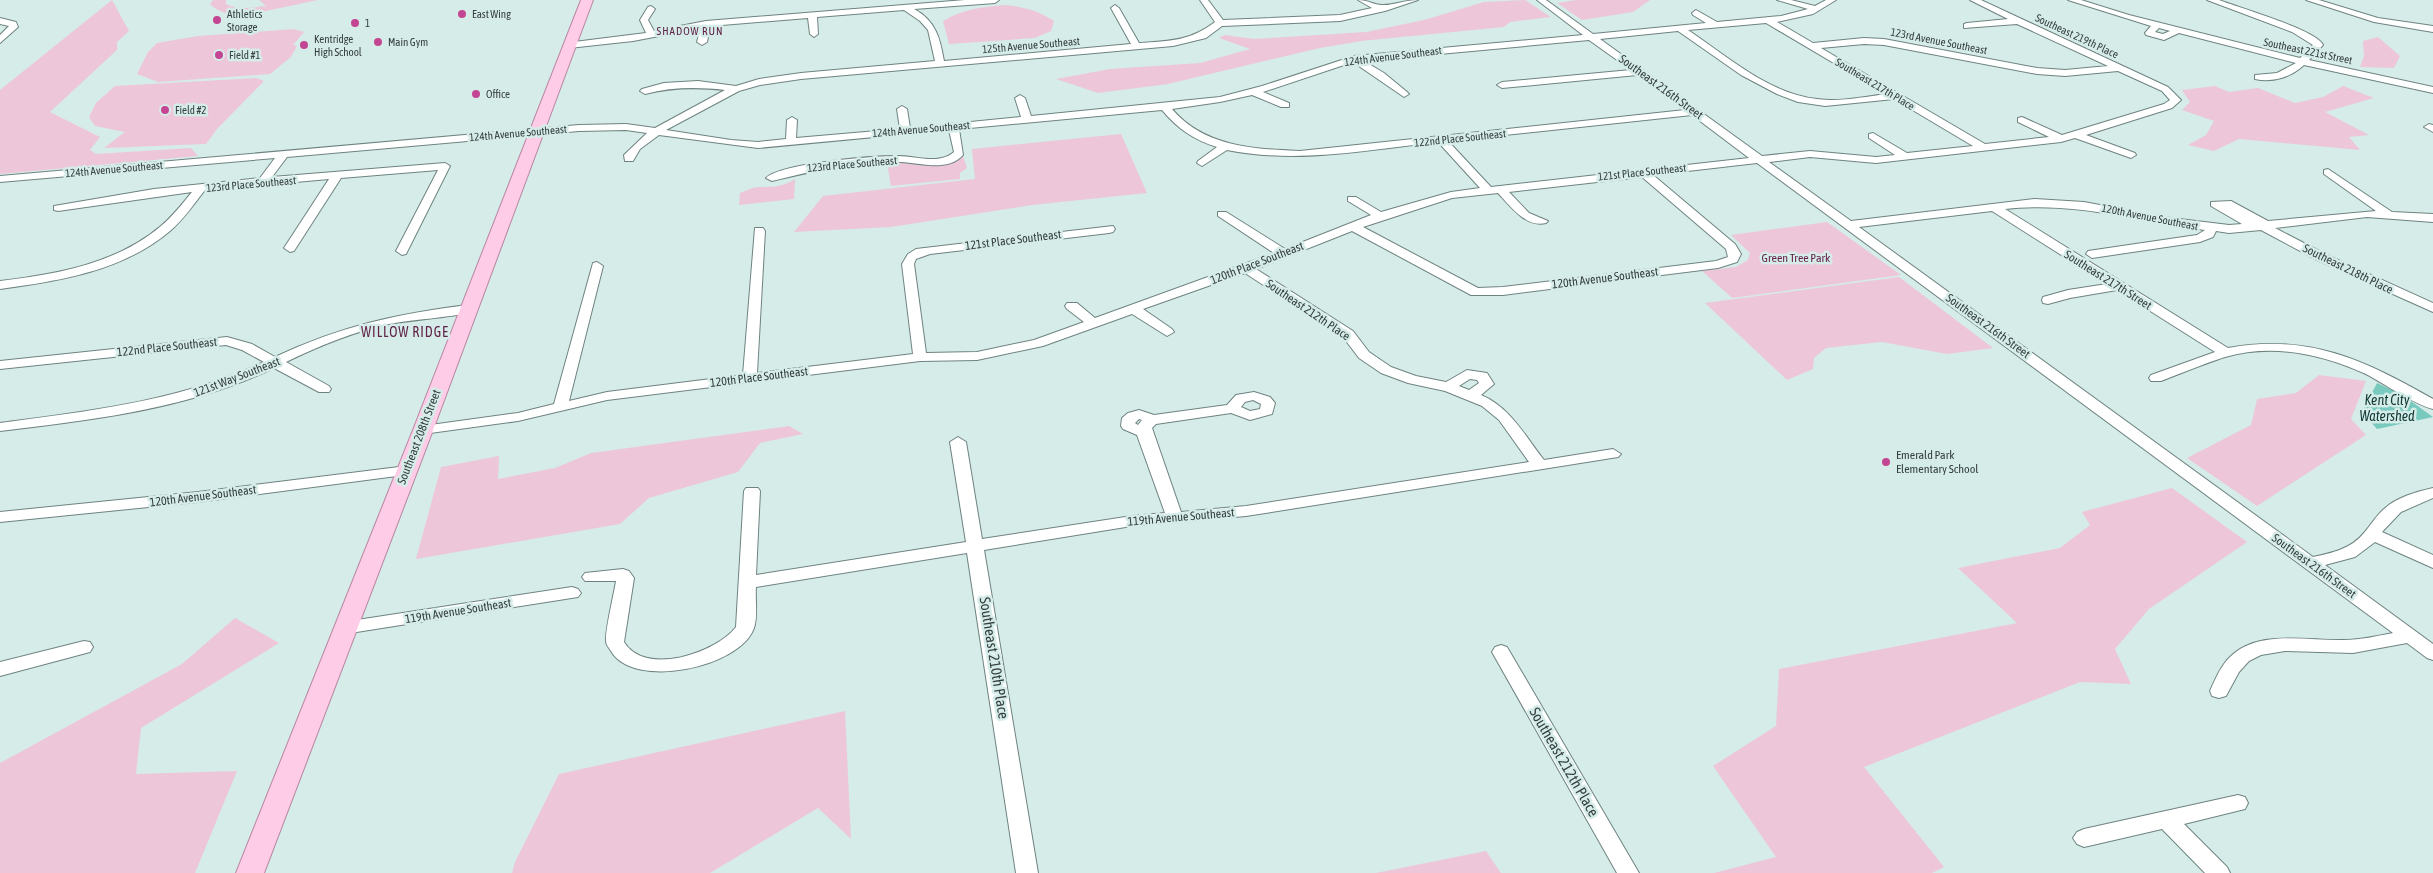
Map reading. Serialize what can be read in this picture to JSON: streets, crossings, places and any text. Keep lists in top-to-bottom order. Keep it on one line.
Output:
{"streets":{"main road":["Southeast 208th Street"],"street":["Southeast 219th Place","123rd Avenue Southeast","125th Avenue Southeast","Southeast 221st Street","124th Avenue Southeast","Southeast 217th Place","Southeast 216th Street","122nd Place Southeast","123rd Place Southeast","121st Place Southeast","120th Avenue Southeast","120th Place Southeast","Southeast 218th Place","Southeast 217th Street","Southeast 212th Place","121st Way Southeast","119th Avenue Southeast","Southeast 210th Place"]},"crossings":[["Southeast 219th Place","123rd Avenue Southeast"],["Southeast 219th Place","121st Place Southeast"],["123rd Avenue Southeast","Southeast 217th Place"],["124th Avenue Southeast","Southeast 217th Place"],["124th Avenue Southeast","Southeast 216th Street"],["124th Avenue Southeast","123rd Place Southeast"],["124th Avenue Southeast","Southeast 208th Street"],["Southeast 217th Place","121st Place Southeast"],["Southeast 216th Street","122nd Place Southeast"],["Southeast 216th Street","121st Place Southeast"],["Southeast 216th Street","120th Avenue Southeast"],["122nd Place Southeast","121st Way Southeast"],["121st Place Southeast","120th Avenue Southeast"],["121st Place Southeast","120th Place Southeast"],["120th Avenue Southeast","120th Place Southeast"],["120th Avenue Southeast","Southeast 218th Place"],["120th Avenue Southeast","Southeast 217th Street"],["120th Avenue Southeast","Southeast 208th Street"],["120th Place Southeast","Southeast 212th Place"],["120th Place Southeast","Southeast 208th Street"],["Southeast 212th Place","119th Avenue Southeast"],["121st Way Southeast","Southeast 208th Street"],["Southeast 208th Street","119th Avenue Southeast"],["119th Avenue Southeast","Southeast 210th Place"]],"districts":["SHADOW RUN","WILLOW RIDGE"],"water":["Kent City Watershed"],"parks":["Green Tree Park"],"places":["East Wing","Athletics Storage","1","Main Gym","Kentridge High School","Field #1","Office","Field #2","Emerald Park Elementary School"]}
